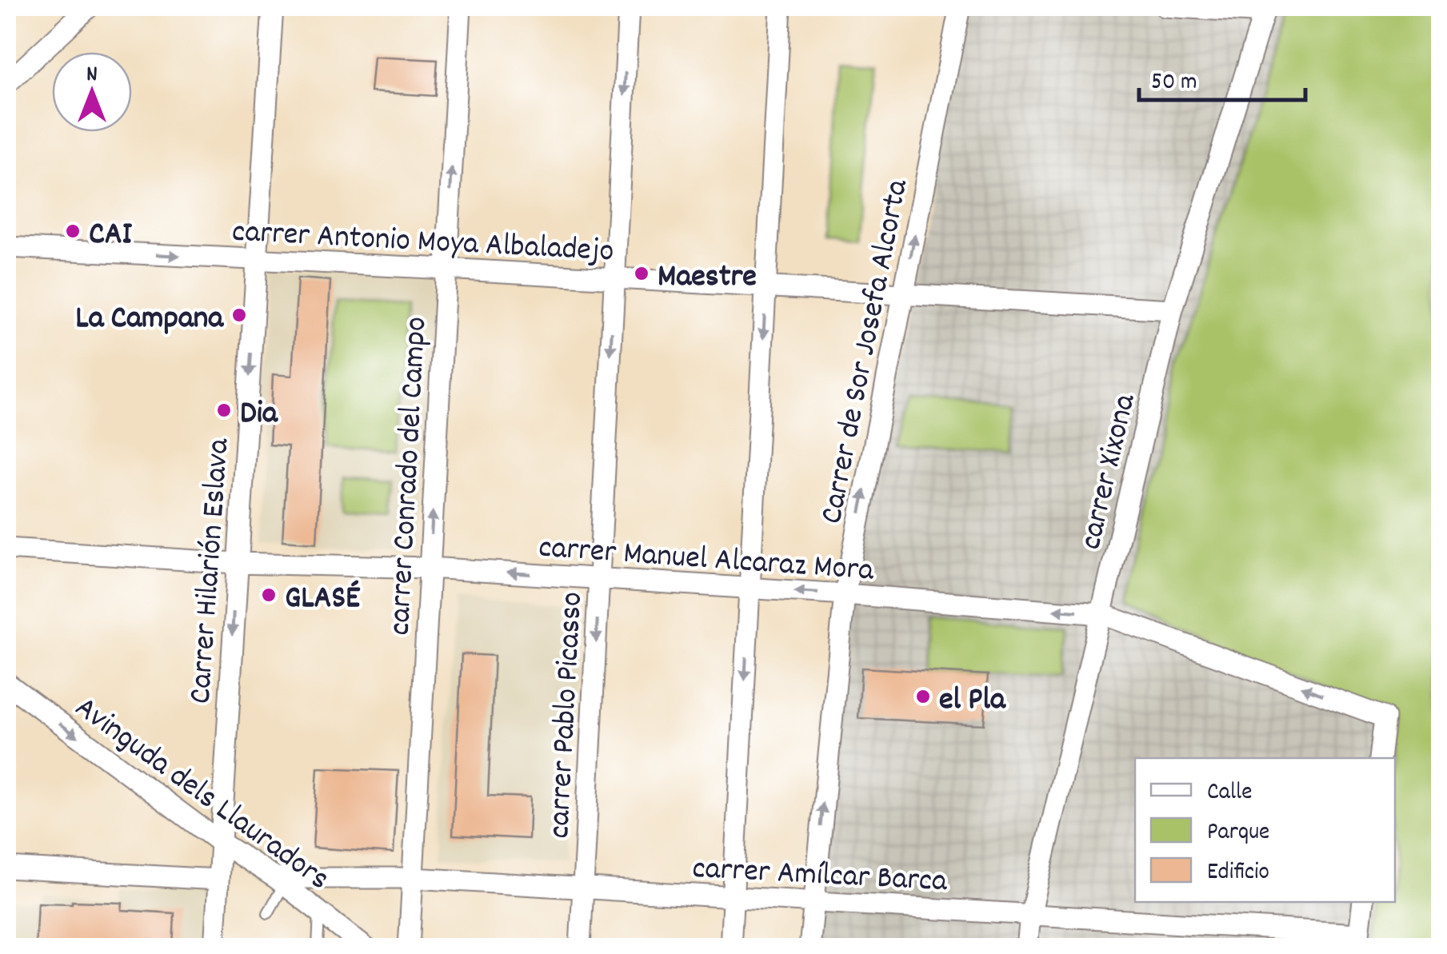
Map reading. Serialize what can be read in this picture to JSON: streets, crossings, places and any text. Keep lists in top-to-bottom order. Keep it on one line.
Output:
{"streets":{"street":["carrer Antonio Moya Albaladejo","Carrer de Sor Josefa Alcorta","carrer Xixona","carrer Conrado del Campo","carrer Manuel Alcaraz Mora","Carrer Hilarión Eslava","carrer Pablo Picasso","Avinguda dels Llauradors","carrer Amílcar Barca"]},"crossings":[["carrer Antonio Moya Albaladejo","Carrer de Sor Josefa Alcorta"],["carrer Antonio Moya Albaladejo","carrer Xixona"],["carrer Antonio Moya Albaladejo","carrer Conrado del Campo"],["carrer Antonio Moya Albaladejo","Carrer Hilarión Eslava"],["carrer Antonio Moya Albaladejo","carrer Pablo Picasso"],["Carrer de Sor Josefa Alcorta","carrer Manuel Alcaraz Mora"],["Carrer de Sor Josefa Alcorta","carrer Amílcar Barca"],["carrer Xixona","carrer Manuel Alcaraz Mora"],["carrer Xixona","carrer Amílcar Barca"],["carrer Conrado del Campo","carrer Manuel Alcaraz Mora"],["carrer Conrado del Campo","carrer Amílcar Barca"],["carrer Manuel Alcaraz Mora","Carrer Hilarión Eslava"],["carrer Manuel Alcaraz Mora","carrer Pablo Picasso"],["Carrer Hilarión Eslava","Avinguda dels Llauradors"],["carrer Pablo Picasso","carrer Amílcar Barca"],["Avinguda dels Llauradors","carrer Amílcar Barca"]],"one_way":["carrer Conrado del Campo","carrer Manuel Alcaraz Mora","Carrer Hilarión Eslava","Avinguda dels Llauradors"],"places":["CAI","Maestre","La Campana","Dia","GLASÉ","el Pla"],"legend":["Calle","Parque","Edificio"],"scale_bar":"50 m","north":"top"}
